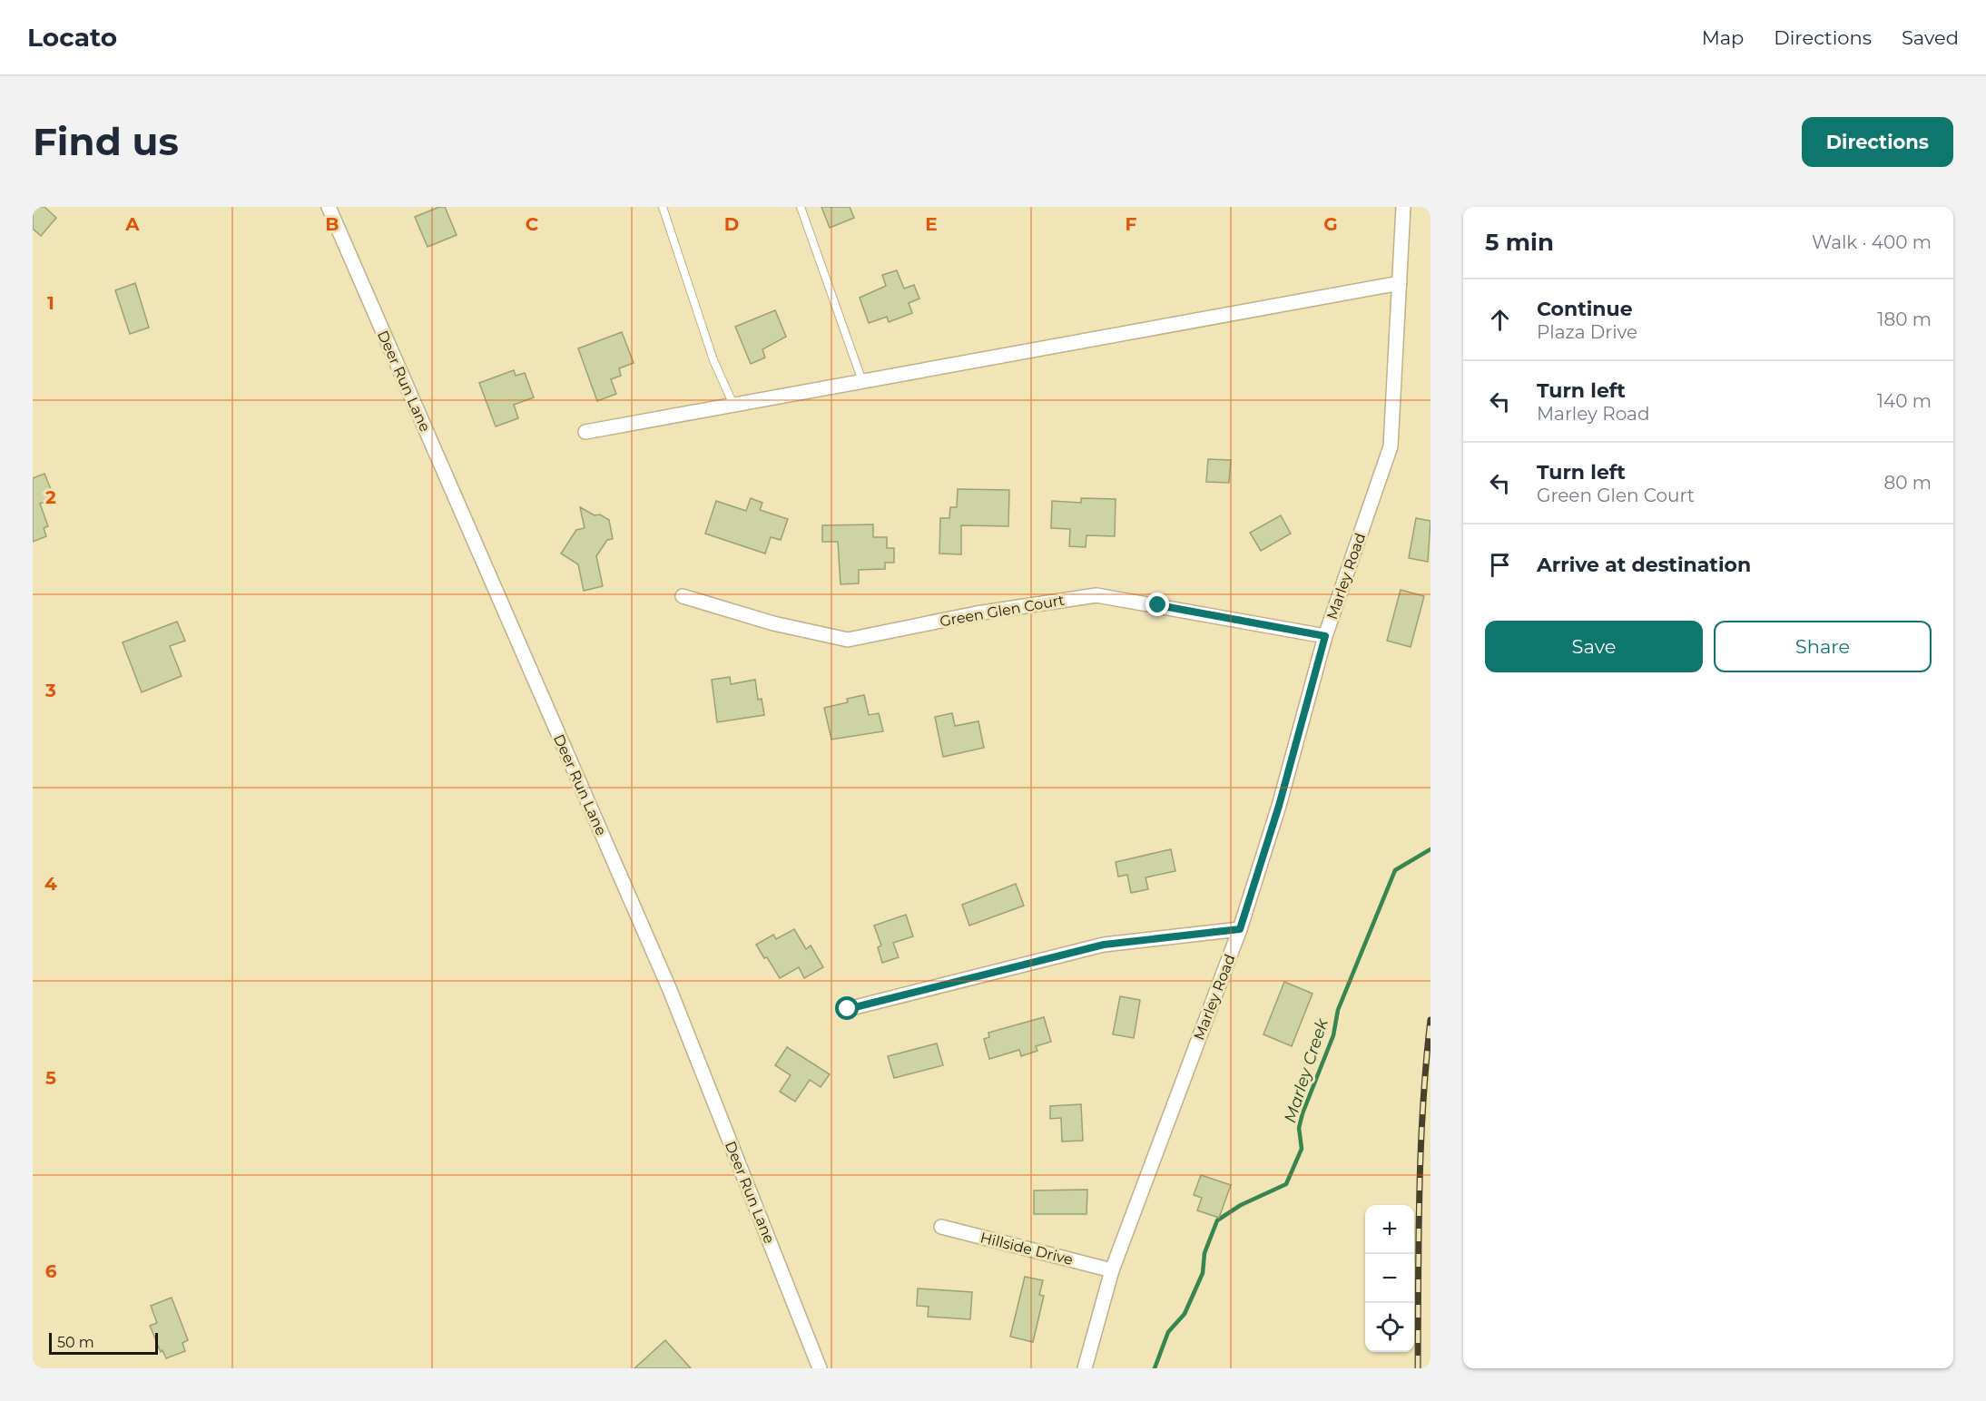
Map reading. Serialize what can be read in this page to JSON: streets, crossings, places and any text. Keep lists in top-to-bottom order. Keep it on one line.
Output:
{"streets":{"street":["Deer Run Lane","Marley Road","Green Glen Court","Hillside Drive"]},"crossings":[["Marley Road","Green Glen Court"],["Marley Road","Hillside Drive"]],"water":["Marley Creek"],"scale_bar":"50 m","page":{"header":"Locato","nav":["Map","Directions","Saved"],"buttons":["Directions",["Save","Share"]],"title":"Find us","heading":["5 min","Walk · 400 m"],"list":[["Continue","Plaza Drive","180 m"],["Turn left","Marley Road","140 m"],["Turn left","Green Glen Court","80 m"],"Arrive at destination"],"map_buttons":["+","−"],"scale":"50 m"},"grid":{"columns":["A","B","C","D","E","F","G"],"rows":["1","2","3","4","5","6"]}}
